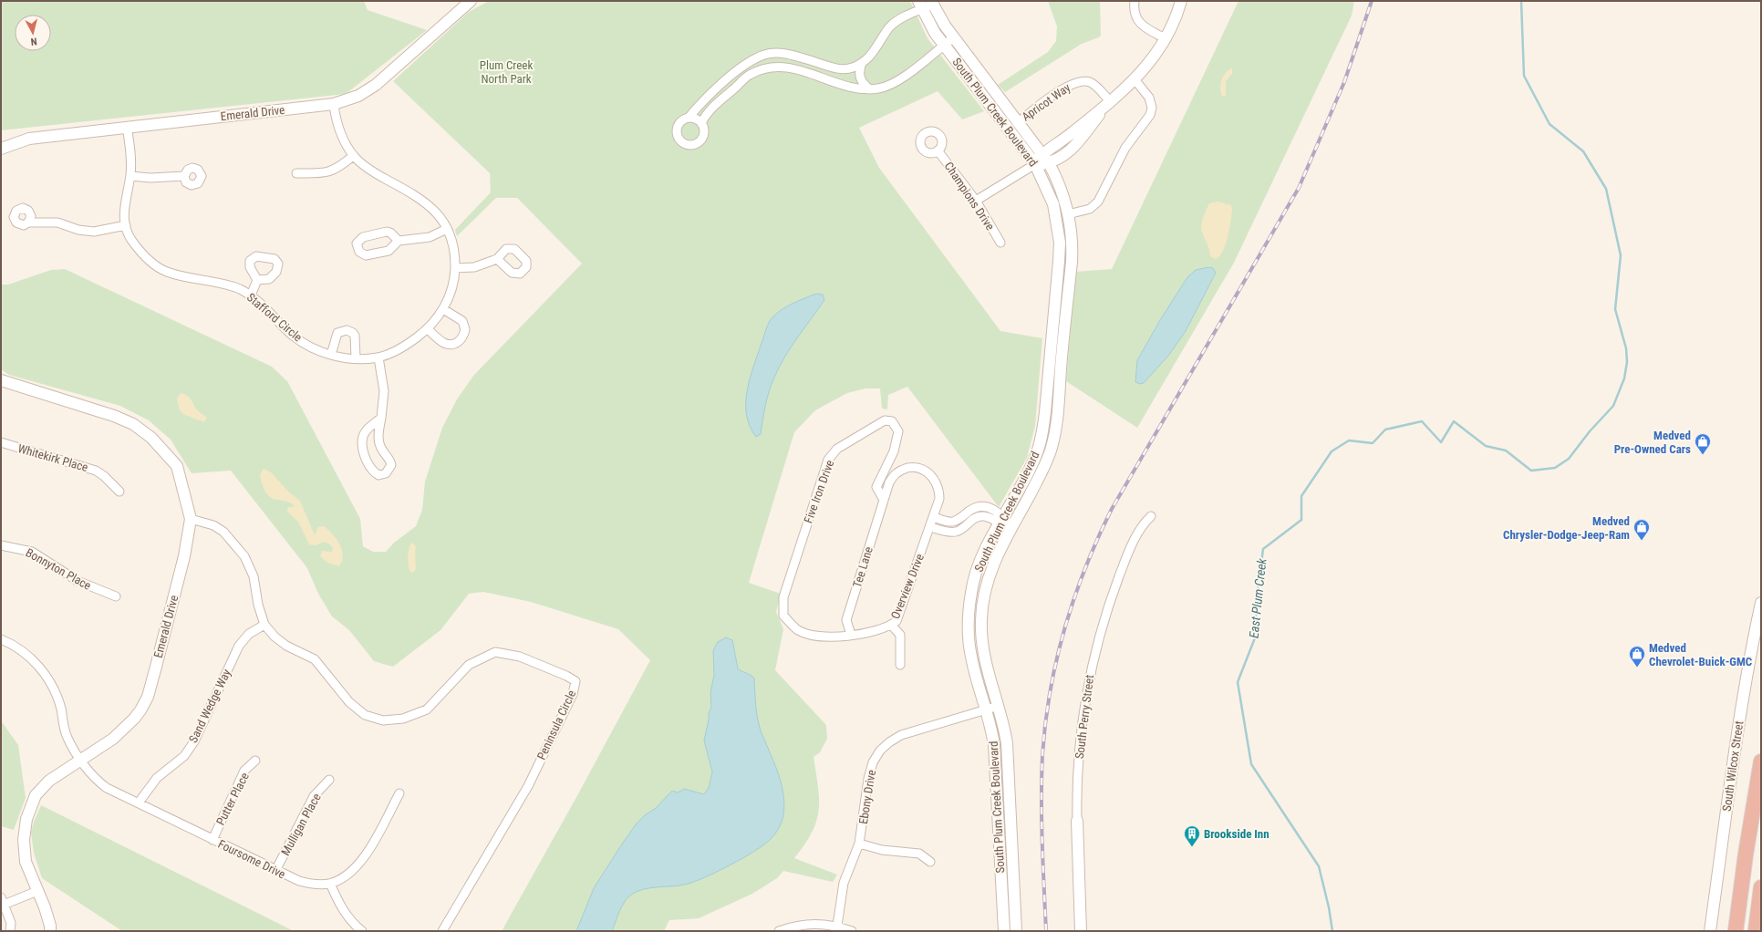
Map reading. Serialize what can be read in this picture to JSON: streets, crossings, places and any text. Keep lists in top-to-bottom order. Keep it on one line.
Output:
{"streets":{"street":["Apricot Way","South Plum Creek Boulevard","Emerald Drive","Champions Drive","Stafford Circle","Whitekirk Place","Five Iron Drive","Tee Lane","Bonnyton Place","Overview Drive","Sand Wedge Way","South Perry Street","Peninsula Circle","South Wilcox Street","Ebony Drive","Putter Place","Mulligan Place","Foursome Drive"]},"crossings":[["Apricot Way","South Plum Creek Boulevard"],["South Plum Creek Boulevard","Ebony Drive"],["Emerald Drive","Stafford Circle"],["Emerald Drive","Peninsula Circle"],["Emerald Drive","Foursome Drive"],["Five Iron Drive","Tee Lane"],["Five Iron Drive","Overview Drive"],["Tee Lane","Overview Drive"],["Sand Wedge Way","Peninsula Circle"],["Sand Wedge Way","Foursome Drive"],["Putter Place","Foursome Drive"],["Mulligan Place","Foursome Drive"]],"water":["East Plum Creek"],"parks":["Plum Creek North Park"],"places":{"shop":["Medved Pre-Owned Cars","Medved Chrysler-Dodge-Jeep-Ram","Medved Chevrolet-Buick-GMC"],"building":["Brookside Inn"]},"north":"bottom"}
